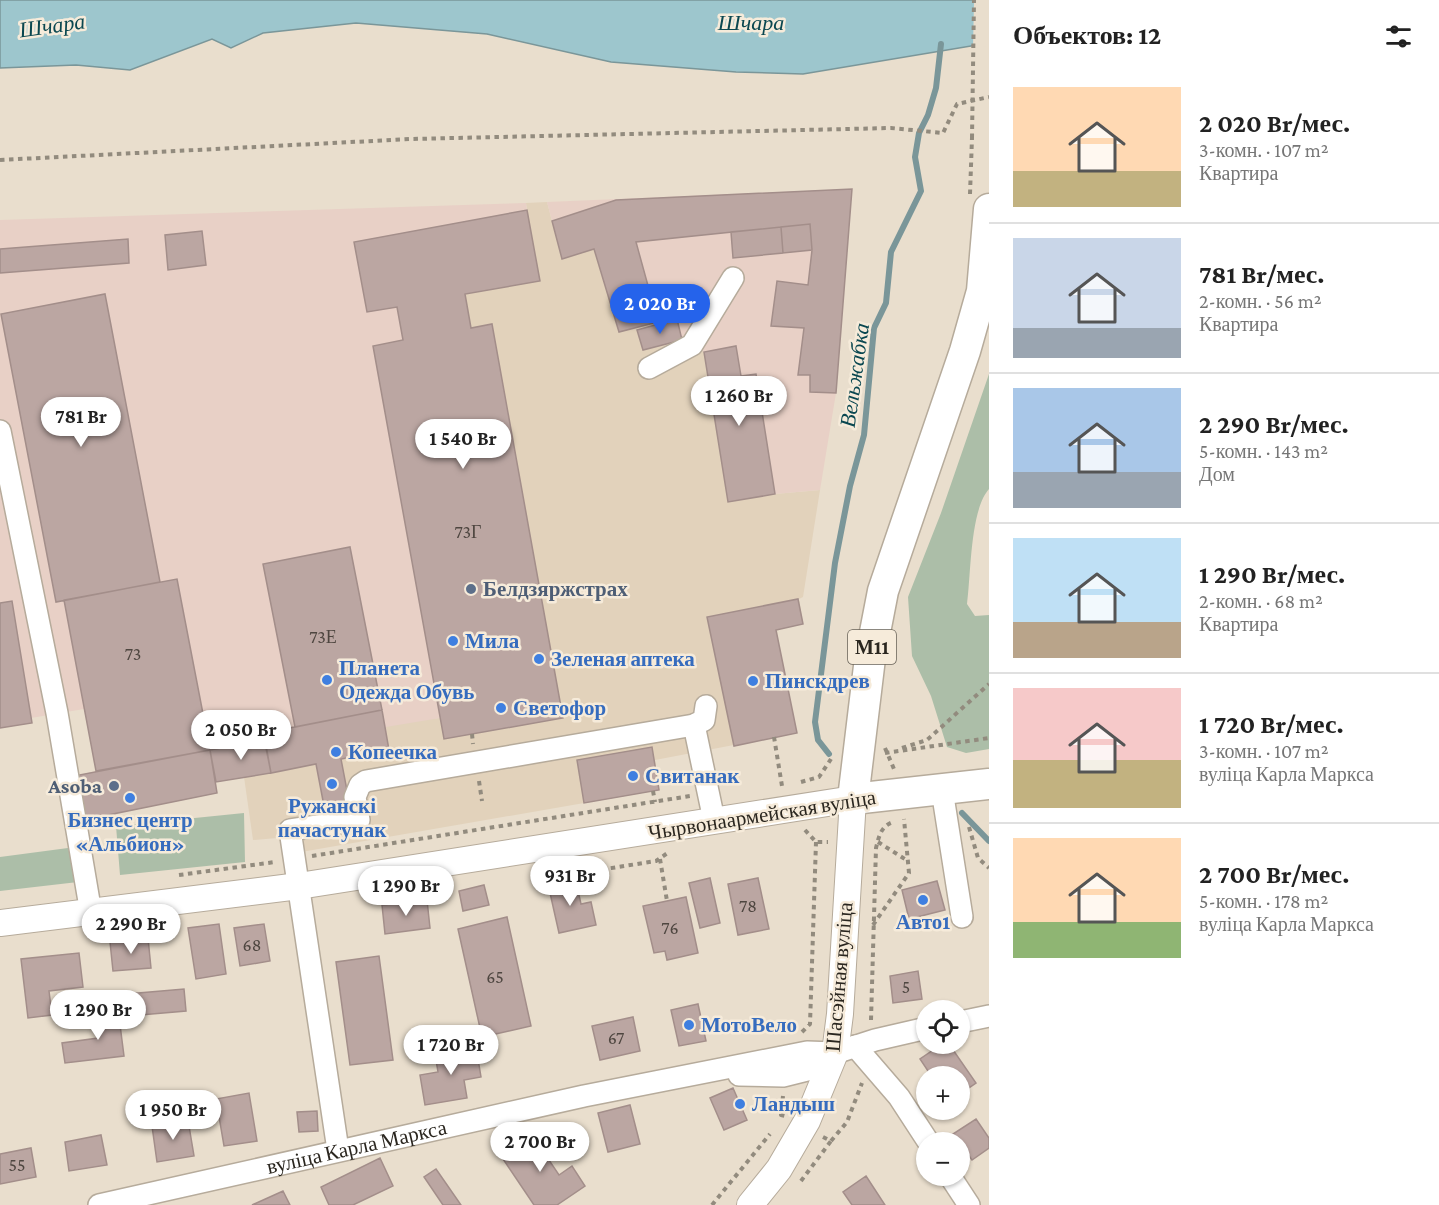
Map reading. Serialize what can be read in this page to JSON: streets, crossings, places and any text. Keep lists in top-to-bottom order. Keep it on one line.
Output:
{"streets":{"highway":["М11","Чырвонаармейская вуліца"],"main road":["Шасэйная вуліца"],"street":["вуліца Карла Маркса"]},"crossings":[["М11","Чырвонаармейская вуліца"],["М11","Шасэйная вуліца"],["Чырвонаармейская вуліца","Шасэйная вуліца"],["Шасэйная вуліца","вуліца Карла Маркса"]],"water":["Шчара","Вельжабка"],"places":["Белдзяржстрах","Мила","Зеленая аптека","Планета Одежда Обувь","Пинскдрев","Светофор","Копеечка","Свитанак","Ружанскі пачастунак","Asoba","Бизнес центр «Альбион»","Авто1","МотоВело","Ландыш"],"house_numbers":["73Г","73Е","73","78","76","68","65","5","67","55"],"page":{"heading":"Объектов: 12","list":[{"name":"2 020 Br/мес.","note":"3-комн. · 107 m² · Квартира"},{"name":"781 Br/мес.","note":"2-комн. · 56 m² · Квартира"},{"name":"2 290 Br/мес.","note":"5-комн. · 143 m² · Дом"},{"name":"1 290 Br/мес.","note":"2-комн. · 68 m² · Квартира"},{"name":"1 720 Br/мес.","note":"3-комн. · 107 m² · вуліца Карла Маркса"},{"name":"2 700 Br/мес.","note":"5-комн. · 178 m² · вуліца Карла Маркса"}],"price":["2 020 Br","1 260 Br","781 Br","1 540 Br","2 050 Br","931 Br","1 290 Br","2 290 Br","1 290 Br","1 720 Br","1 950 Br","2 700 Br"],"map_buttons":["+","−"]}}
